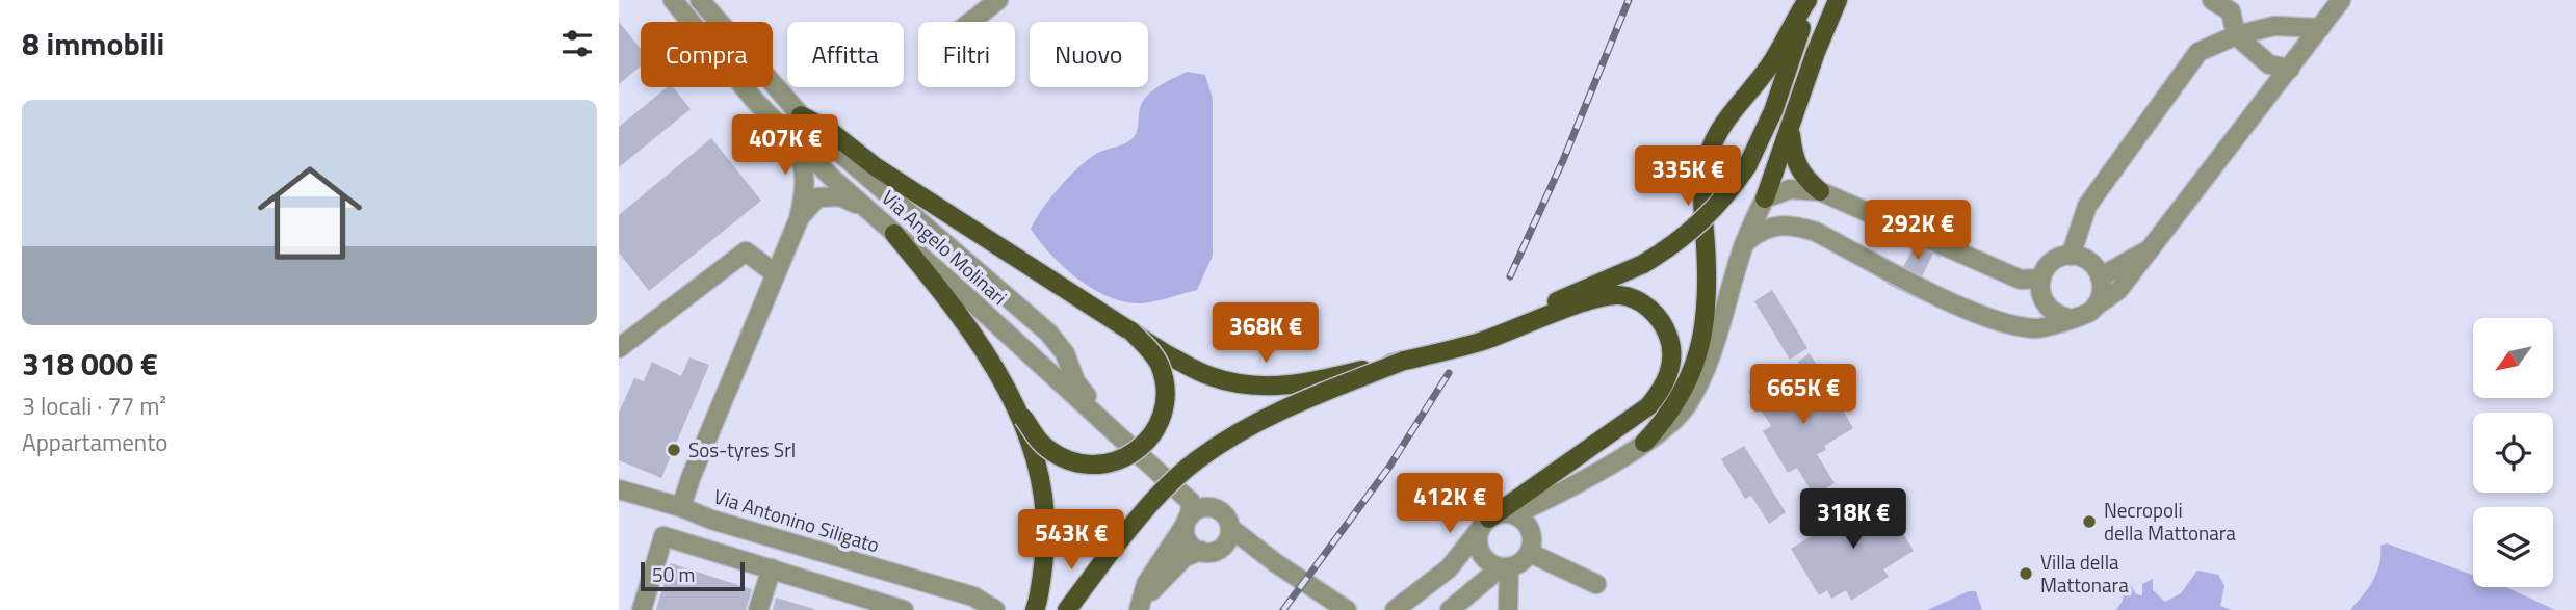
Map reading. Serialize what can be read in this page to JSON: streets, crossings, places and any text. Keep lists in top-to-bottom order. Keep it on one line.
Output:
{"streets":{"street":["Via Angelo Molinari","Via Antonino Siligato"]},"crossings":[["Via Angelo Molinari","Via Antonino Siligato"]],"places":["Sos-tyres Srl","Necropoli della Mattonara","Villa della Mattonara"],"scale_bar":"50 m","north":"bottom left","page":{"heading":"8 immobili","chip":["Compra","Affitta","Filtri","Nuovo"],"list":[{"name":"318 000 €","note":"3 locali · 77 m² · Appartamento"}],"price":["407K €","335K €","292K €","368K €","665K €","412K €","318K €","543K €"],"scale":"50 m"}}
